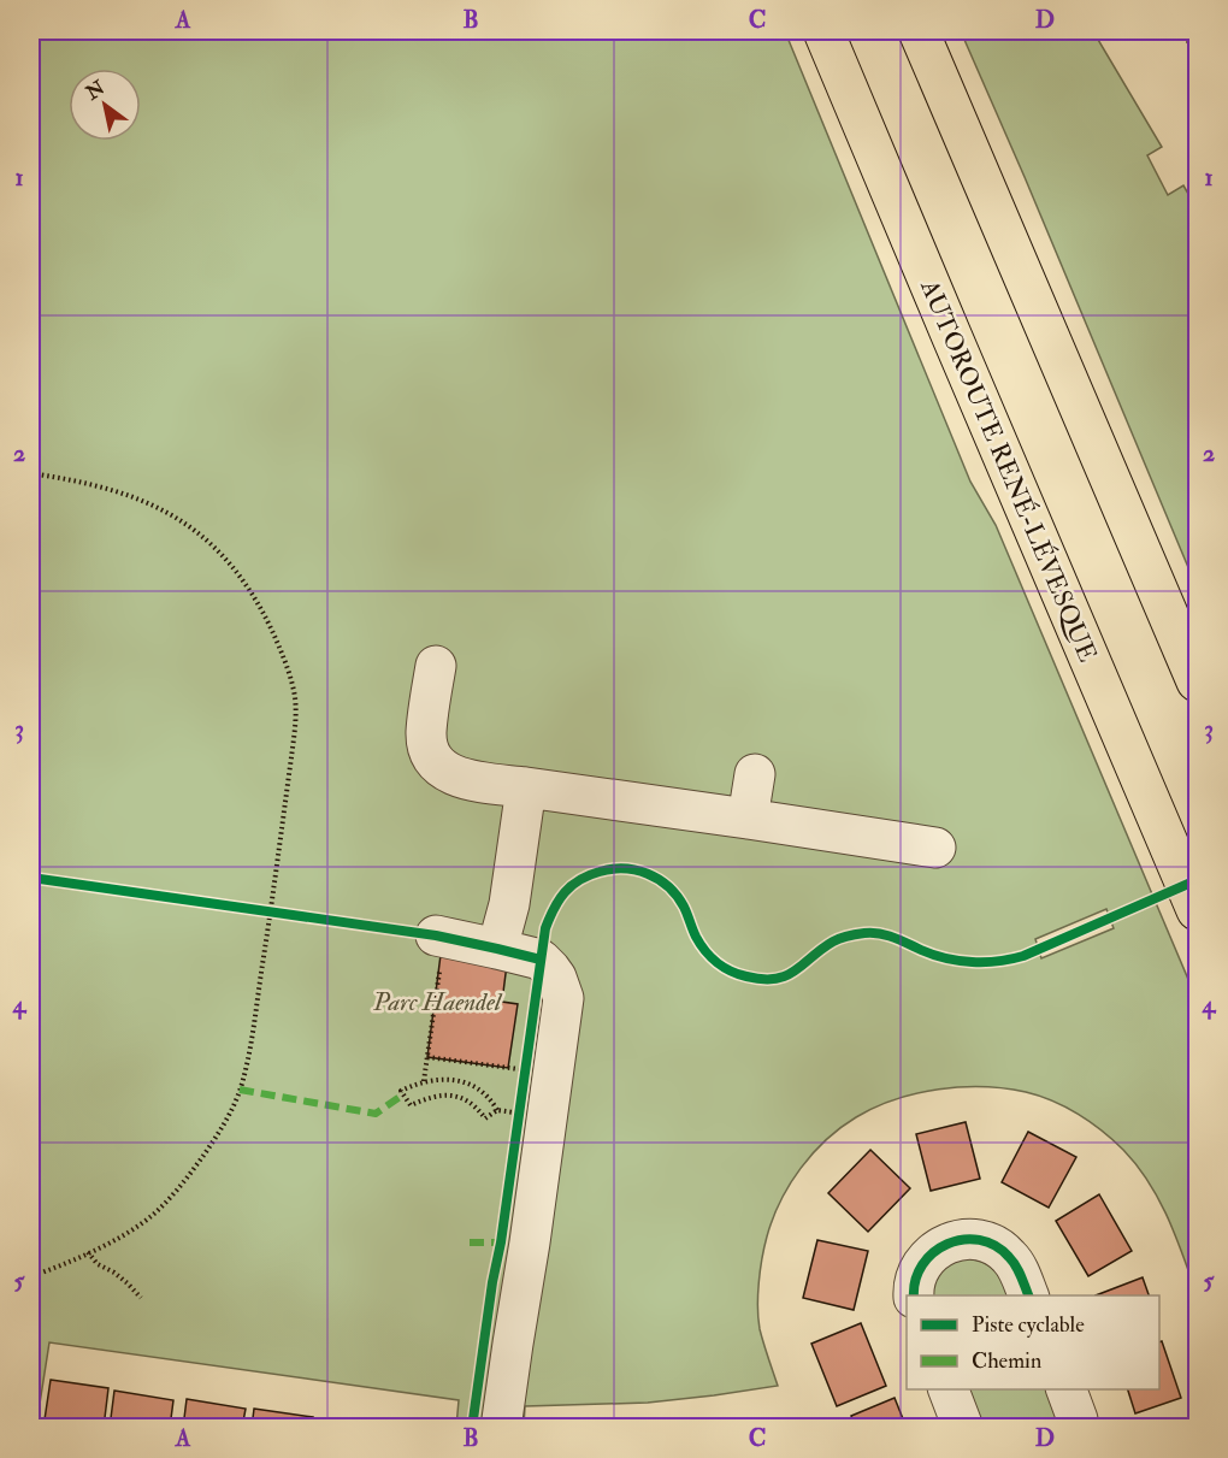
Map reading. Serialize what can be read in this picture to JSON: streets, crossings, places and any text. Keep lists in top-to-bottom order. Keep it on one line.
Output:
{"streets":{"highway":["AUTOROUTE RENÉ-LÉVESQUE"]},"parks":["Parc Haendel"],"legend":["Piste cyclable","Chemin"],"north":"top left","grid":{"columns":["A","B","C","D"],"rows":["1","2","3","4","5"]}}
